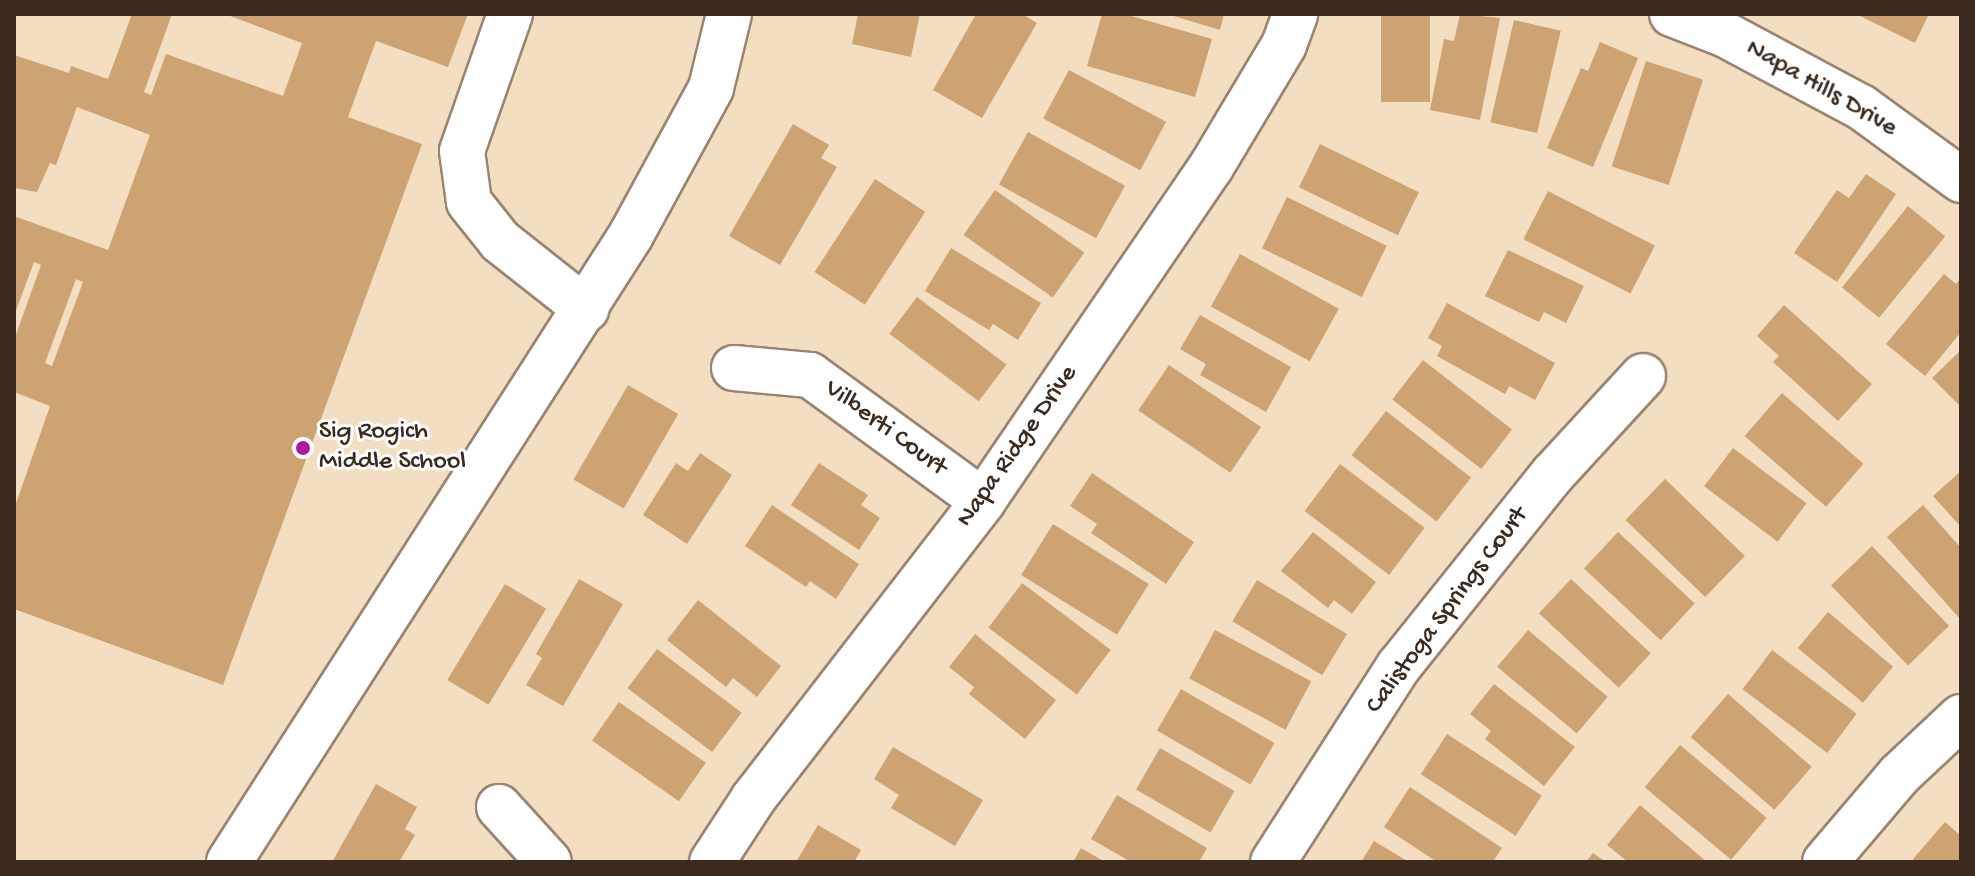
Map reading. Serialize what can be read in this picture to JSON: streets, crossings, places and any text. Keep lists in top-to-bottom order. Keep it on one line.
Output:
{"streets":{"street":["Napa Hills Drive","Vilberti Court","Napa Ridge Drive","Calistoga Springs Court"]},"crossings":[["Vilberti Court","Napa Ridge Drive"]],"places":["Sig Rogich Middle School"]}
